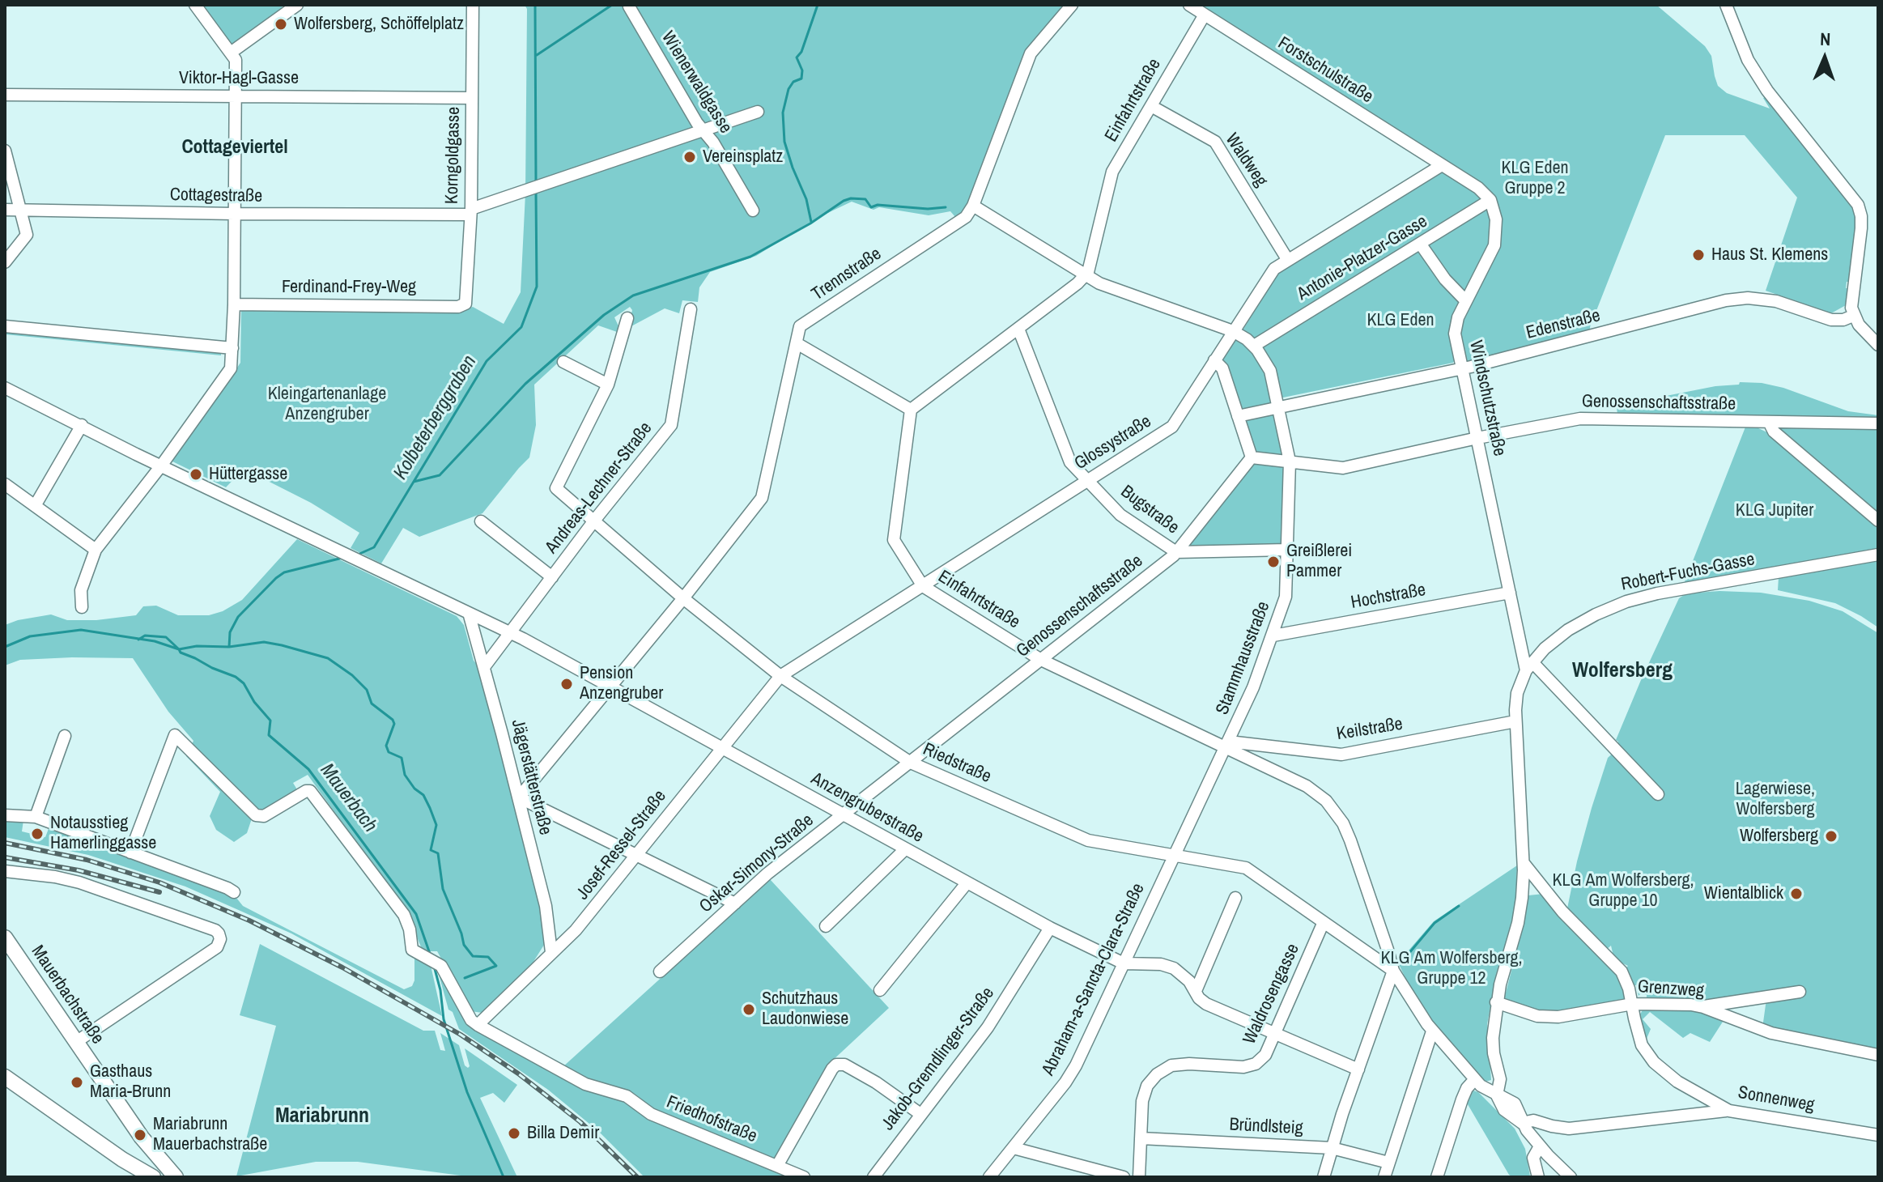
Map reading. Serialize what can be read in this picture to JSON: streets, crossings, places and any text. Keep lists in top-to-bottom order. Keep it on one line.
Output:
{"streets":{"main road":["Mauerbachstraße"],"street":["Forstschulstraße","Viktor-Hagl-Gasse","Wienerwaldgasse","Einfahrtstraße","Korngoldgasse","Waldweg","Cottagestraße","Antonie-Platzer-Gasse","Trennstraße","Ferdinand-Frey-Weg","Edenstraße","Windschutzstraße","Genossenschaftsstraße","Glossystraße","Andreas-Lechner-Straße","Bugstraße","Robert-Fuchs-Gasse","Hochstraße","Stammhausstraße","Keilstraße","Riedstraße","Jägerstätterstraße","Anzengruberstraße","Josef-Ressel-Straße","Oskar-Simony-Straße","Abraham-a-Sancta-Clara-Straße","Grenzweg","Waldrosengasse","Jakob-Gremdlinger-Straße","Sonnenweg","Friedhofstraße","Bründlsteig"]},"crossings":[["Forstschulstraße","Einfahrtstraße"],["Forstschulstraße","Glossystraße"],["Viktor-Hagl-Gasse","Korngoldgasse"],["Wienerwaldgasse","Cottagestraße"],["Einfahrtstraße","Waldweg"],["Einfahrtstraße","Genossenschaftsstraße"],["Einfahrtstraße","Glossystraße"],["Einfahrtstraße","Robert-Fuchs-Gasse"],["Einfahrtstraße","Stammhausstraße"],["Einfahrtstraße","Keilstraße"],["Einfahrtstraße","Riedstraße"],["Korngoldgasse","Cottagestraße"],["Korngoldgasse","Ferdinand-Frey-Weg"],["Waldweg","Glossystraße"],["Antonie-Platzer-Gasse","Windschutzstraße"],["Antonie-Platzer-Gasse","Stammhausstraße"],["Trennstraße","Riedstraße"],["Trennstraße","Jägerstätterstraße"],["Trennstraße","Anzengruberstraße"],["Edenstraße","Windschutzstraße"],["Edenstraße","Stammhausstraße"],["Windschutzstraße","Genossenschaftsstraße"],["Windschutzstraße","Robert-Fuchs-Gasse"],["Windschutzstraße","Hochstraße"],["Genossenschaftsstraße","Bugstraße"],["Genossenschaftsstraße","Stammhausstraße"],["Genossenschaftsstraße","Riedstraße"],["Genossenschaftsstraße","Oskar-Simony-Straße"],["Glossystraße","Bugstraße"],["Glossystraße","Riedstraße"],["Glossystraße","Josef-Ressel-Straße"],["Andreas-Lechner-Straße","Riedstraße"],["Andreas-Lechner-Straße","Jägerstätterstraße"],["Andreas-Lechner-Straße","Anzengruberstraße"],["Bugstraße","Stammhausstraße"],["Robert-Fuchs-Gasse","Keilstraße"],["Robert-Fuchs-Gasse","Grenzweg"],["Robert-Fuchs-Gasse","Sonnenweg"],["Hochstraße","Stammhausstraße"],["Stammhausstraße","Keilstraße"],["Stammhausstraße","Riedstraße"],["Stammhausstraße","Abraham-a-Sancta-Clara-Straße"],["Riedstraße","Josef-Ressel-Straße"],["Riedstraße","Oskar-Simony-Straße"],["Riedstraße","Abraham-a-Sancta-Clara-Straße"],["Riedstraße","Waldrosengasse"],["Jägerstätterstraße","Anzengruberstraße"],["Jägerstätterstraße","Josef-Ressel-Straße"],["Anzengruberstraße","Josef-Ressel-Straße"],["Anzengruberstraße","Oskar-Simony-Straße"],["Anzengruberstraße","Abraham-a-Sancta-Clara-Straße"],["Anzengruberstraße","Waldrosengasse"],["Anzengruberstraße","Jakob-Gremdlinger-Straße"],["Josef-Ressel-Straße","Friedhofstraße"],["Grenzweg","Sonnenweg"],["Waldrosengasse","Bründlsteig"]],"districts":["Cottageviertel","Wolfersberg","Mariabrunn"],"water":["Kolbeterberggraben","Mauerbach"],"parks":["KLG Eden Gruppe 2","KLG Eden","Kleingartenanlage Anzengruber","KLG Jupiter","Lagerwiese, Wolfersberg","KLG Am Wolfersberg, Gruppe 10","KLG Am Wolfersberg, Gruppe 12"],"places":["Wolfersberg, Schöffelplatz","Vereinsplatz","Haus St. Klemens","Hüttergasse","Greißlerei Pammer","Pension Anzengruber","Notausstieg Hamerlinggasse","Wolfersberg","Wientalblick","Schutzhaus Laudonwiese","Gasthaus Maria-Brunn","Billa Demir","Mariabrunn Mauerbachstraße"],"north":"top"}
